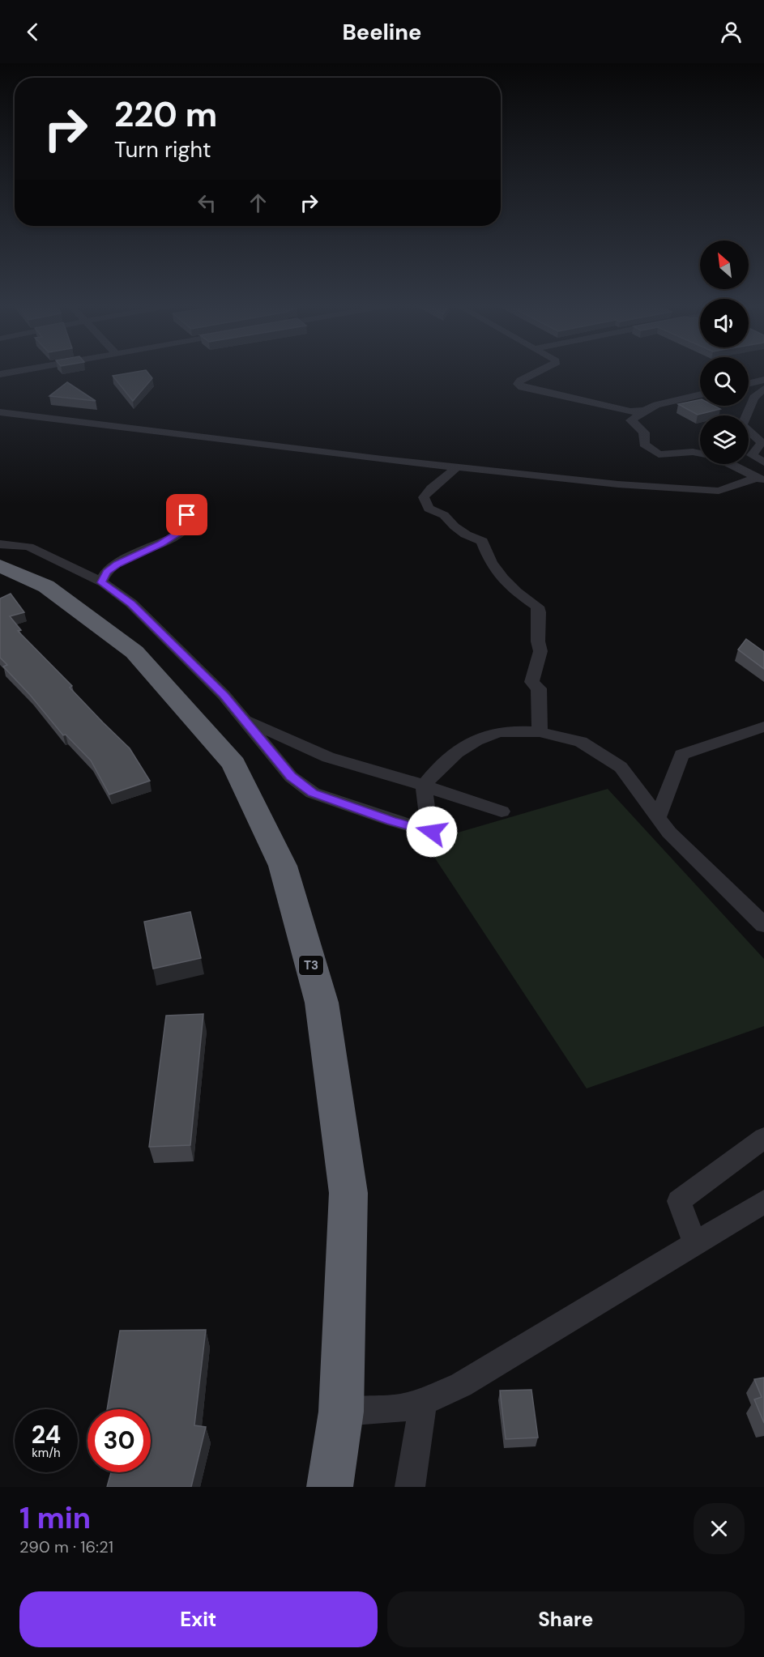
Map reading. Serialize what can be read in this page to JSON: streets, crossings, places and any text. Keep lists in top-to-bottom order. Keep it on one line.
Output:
{"streets":{"highway":["T3"]},"north":"top left","page":{"header":"Beeline","turn":["220 m","Turn right"],"speed":"24 km/h","limit":"30","heading":["1 min","290 m · 16:21"],"buttons":["Exit","Share"]}}
